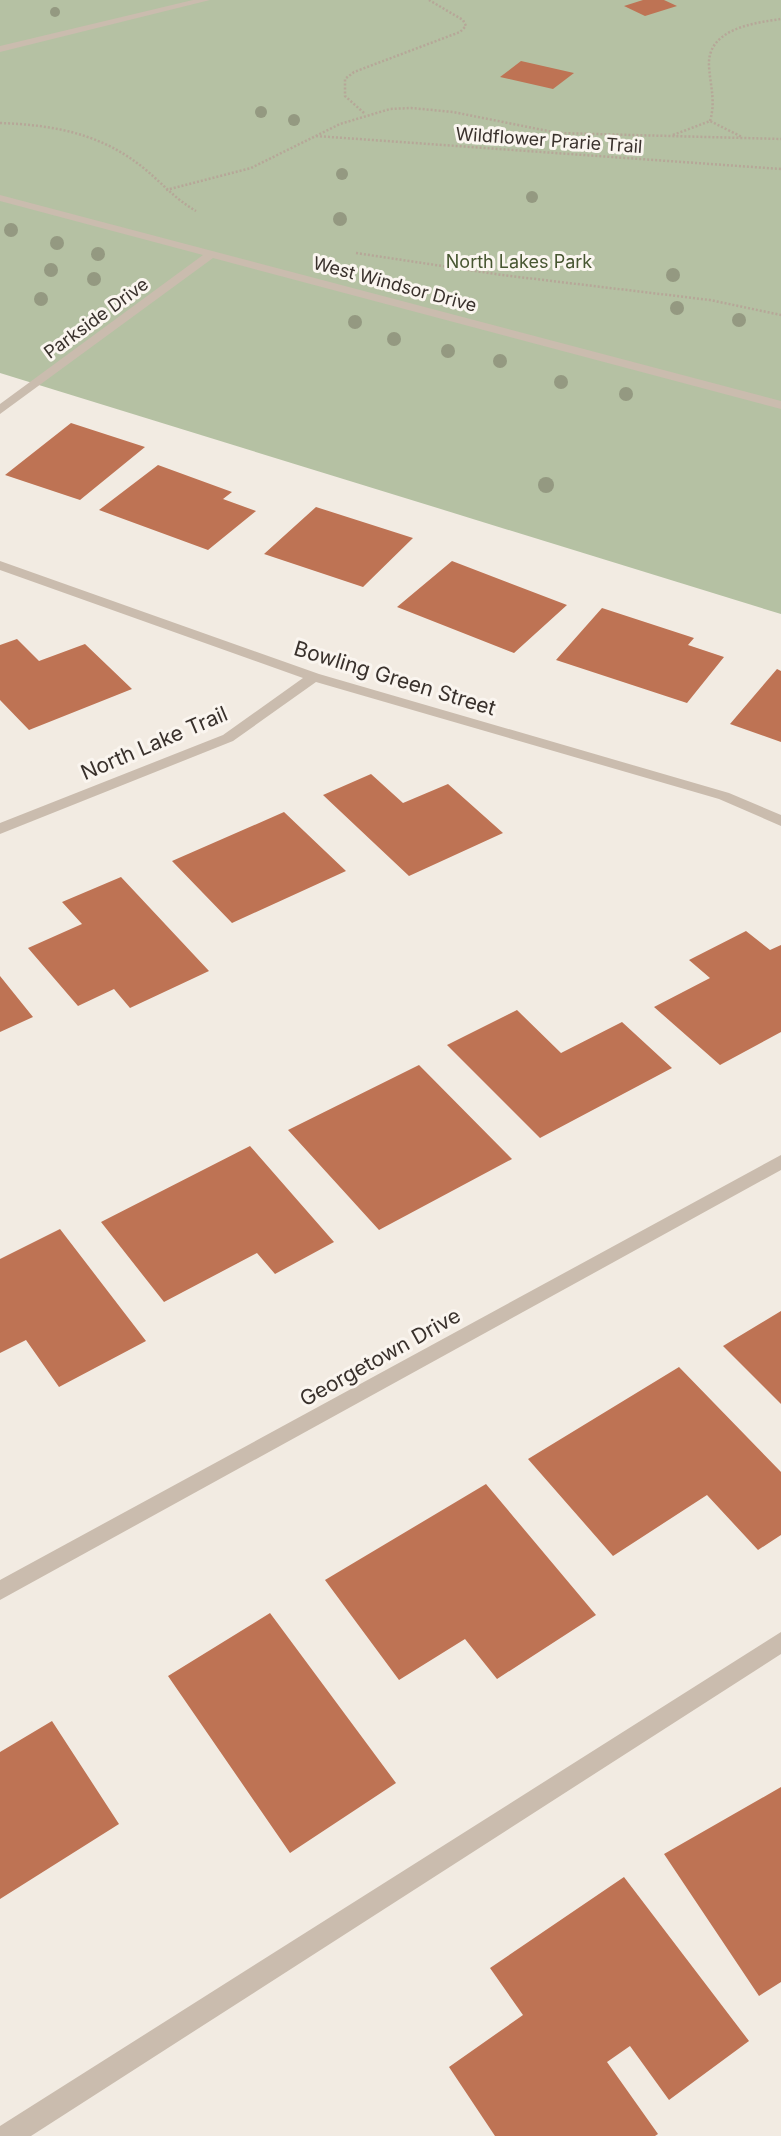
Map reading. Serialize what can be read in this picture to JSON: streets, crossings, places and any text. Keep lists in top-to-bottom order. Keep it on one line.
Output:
{"streets":{"street":["West Windsor Drive","Parkside Drive","Bowling Green Street","North Lake Trail","Georgetown Drive"],"path":["Wildflower Prarie Trail"]},"crossings":[["West Windsor Drive","Parkside Drive"],["Bowling Green Street","North Lake Trail"]],"parks":["North Lakes Park"]}
